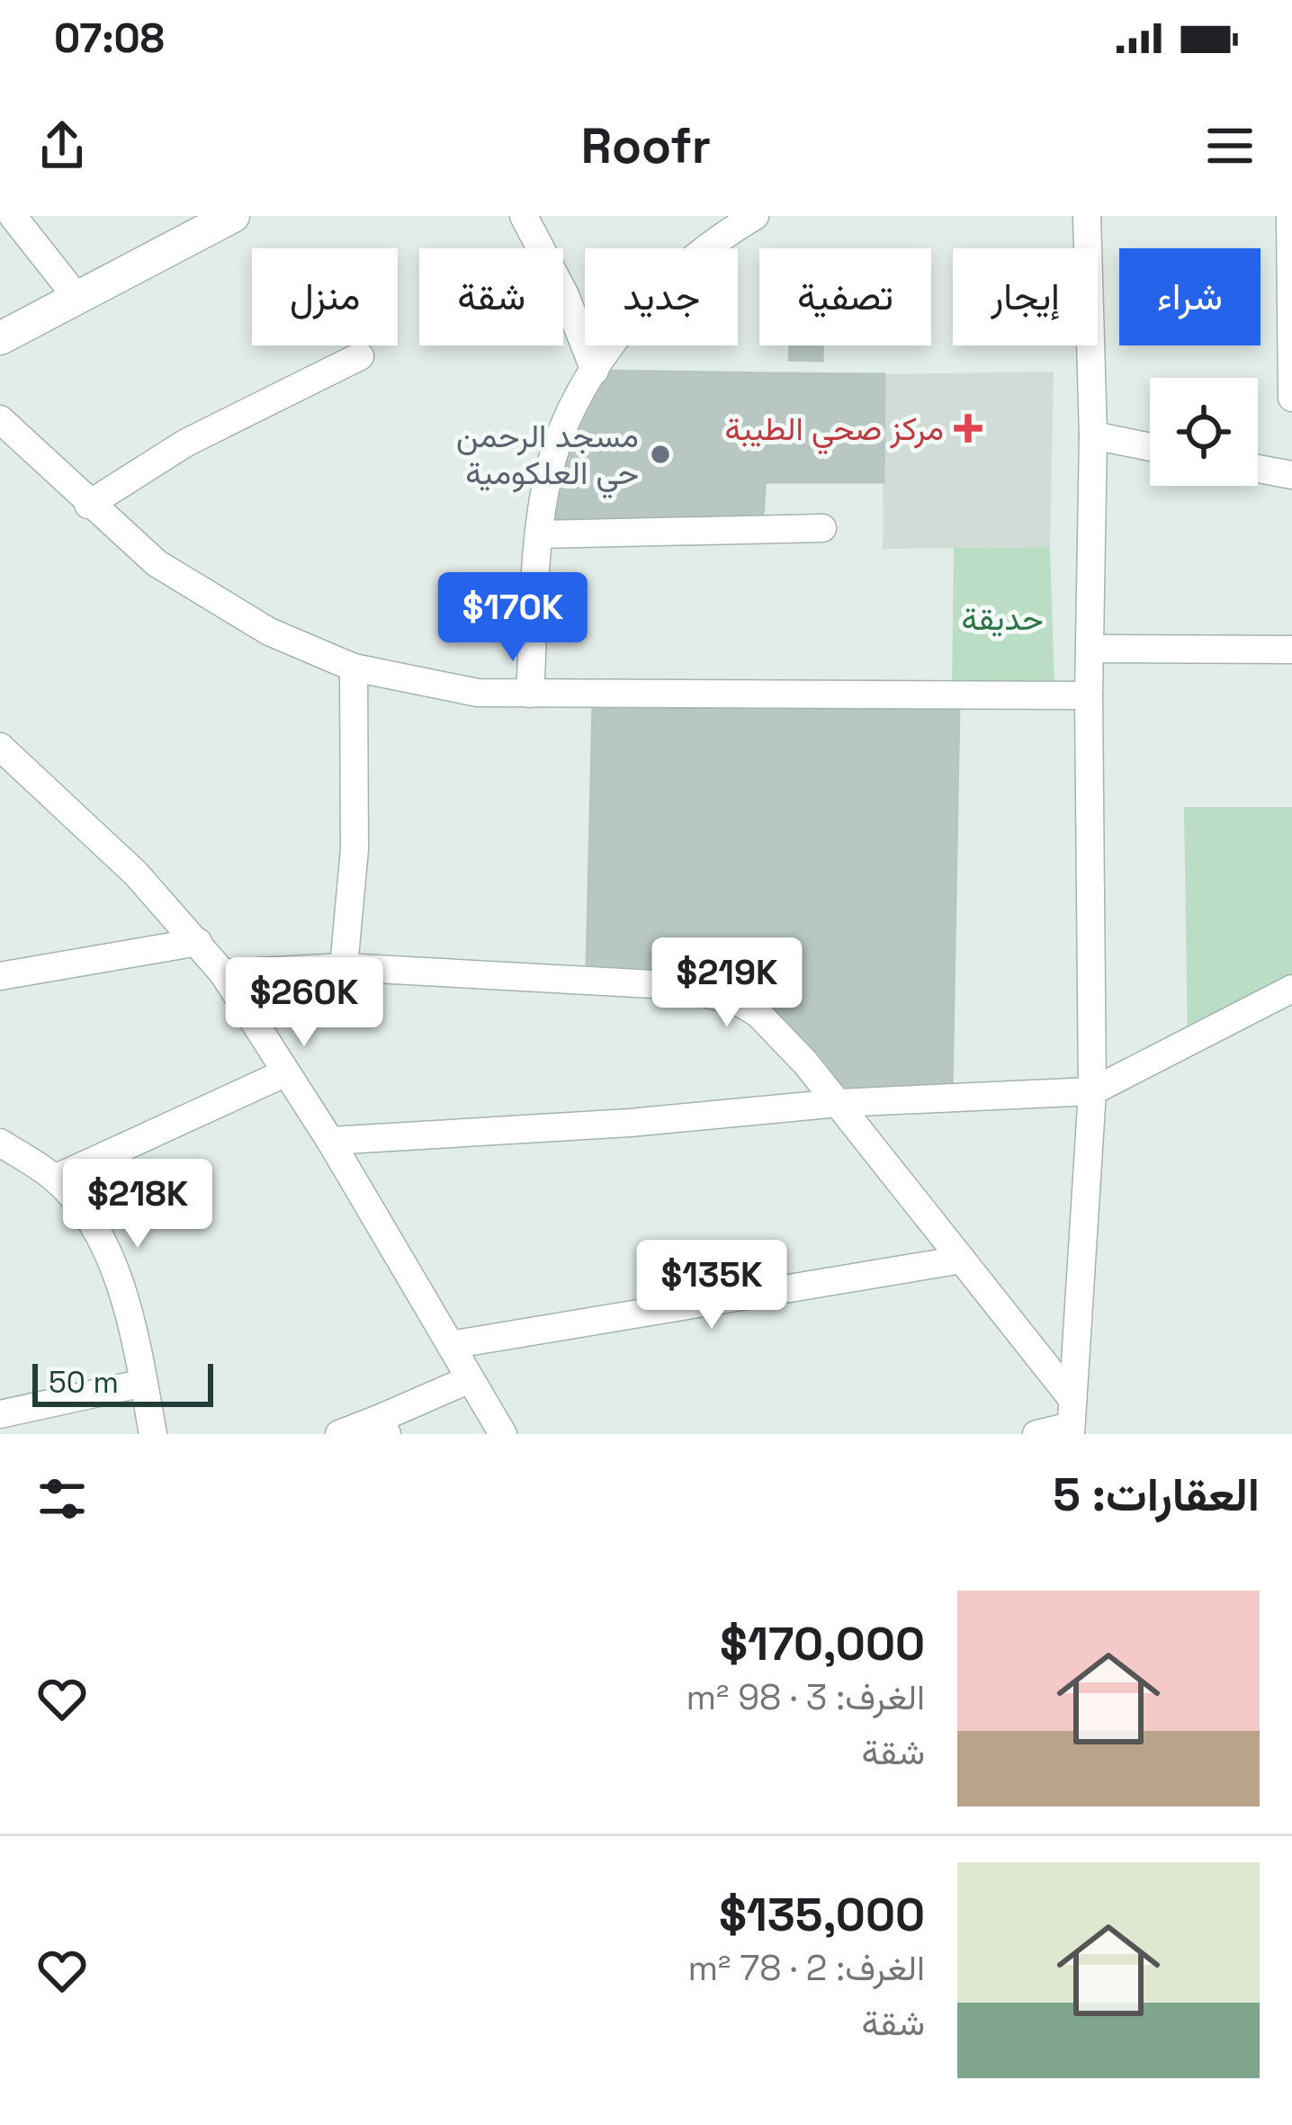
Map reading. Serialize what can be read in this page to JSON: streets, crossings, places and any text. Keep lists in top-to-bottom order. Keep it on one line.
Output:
{"parks":["حديقة"],"places":{"health":["مركز صحي الطيبة"],"other":["مسجد الرحمن حي العلكومية"]},"scale_bar":"50 m","page":{"status":"07:08","header":"Roofr","chip":["شراء","إيجار","تصفية","جديد","شقة","منزل"],"price":["$170K","$219K","$260K","$218K","$135K"],"scale":"50 m","heading":"العقارات: 5","list":[{"name":"$170,000","note":"الغرف: 3 · 98 m² · شقة"},{"name":"$135,000","note":"الغرف: 2 · 78 m² · شقة"}]}}
